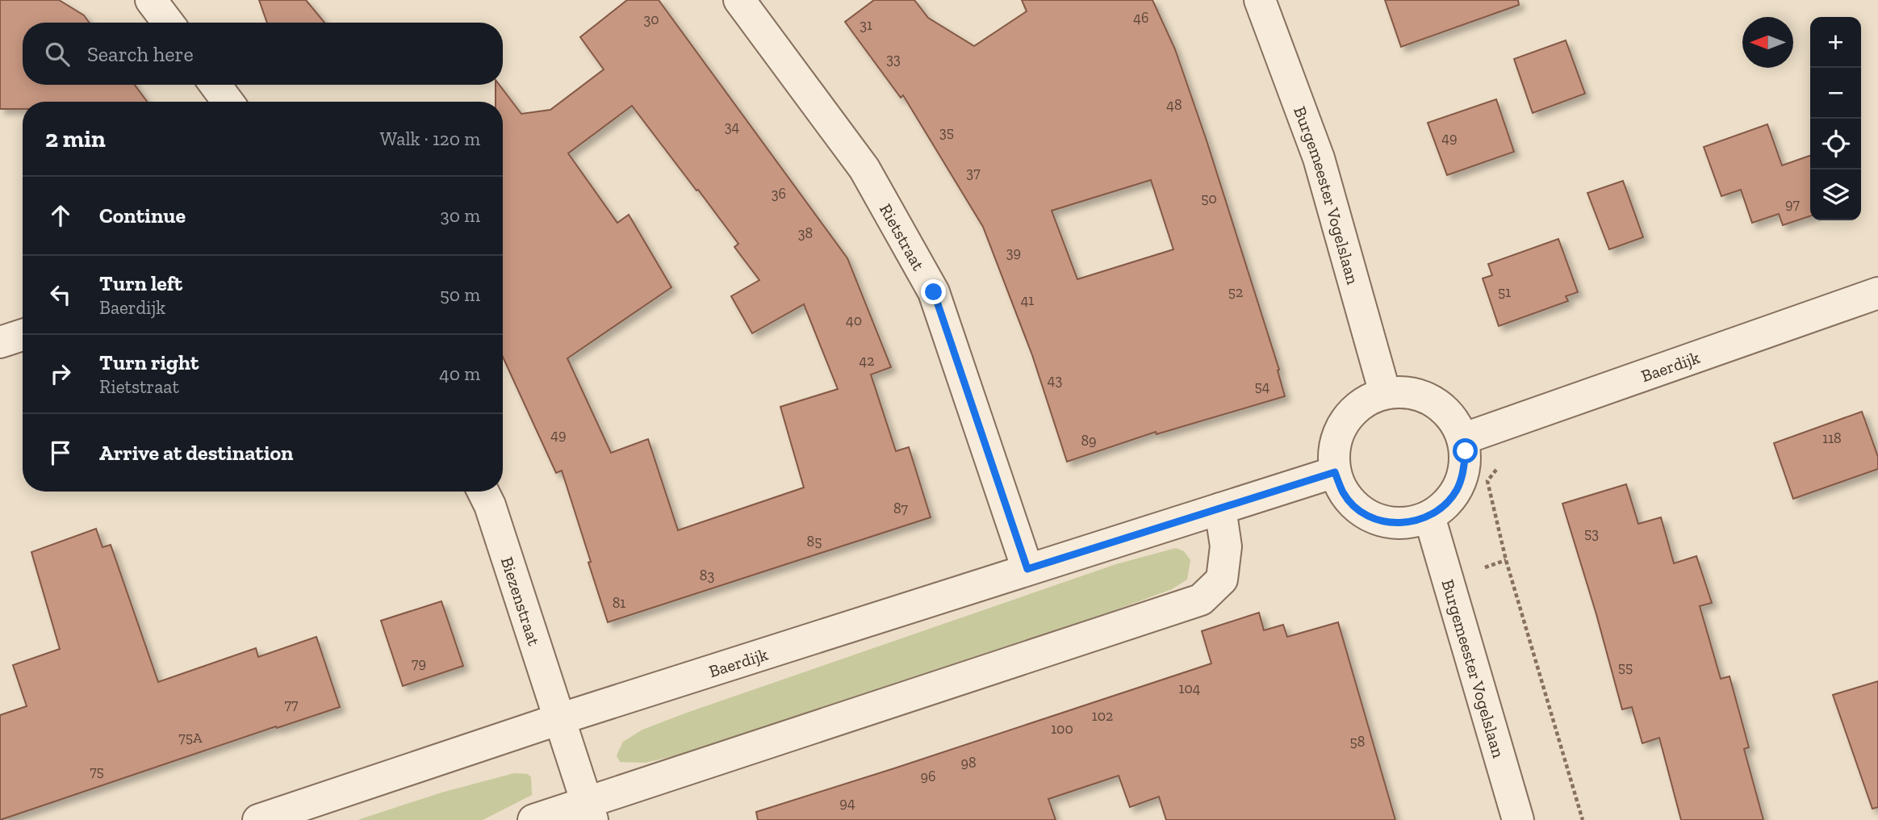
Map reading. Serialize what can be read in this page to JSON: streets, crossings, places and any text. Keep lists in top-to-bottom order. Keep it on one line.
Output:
{"streets":{"street":["Burgemeester Vogelslaan","Rietstraat","Baerdijk","Biezenstraat"]},"crossings":[["Burgemeester Vogelslaan","Baerdijk"],["Rietstraat","Baerdijk"],["Baerdijk","Biezenstraat"]],"house_numbers":["46","30","31","33","48","34","35","49","37","36","50","97","38","39","52","51","41","40","42","43","54","49","118","89","87","53","85","83","81","79","55","104","77","102","100","75A","58","98","75","96","94"],"north":"left","page":{"map_buttons":["+","−"],"search":"Search here","heading":["2 min","Walk · 120 m"],"list":[["Continue","30 m"],["Turn left","Baerdijk","50 m"],["Turn right","Rietstraat","40 m"],"Arrive at destination"]}}
